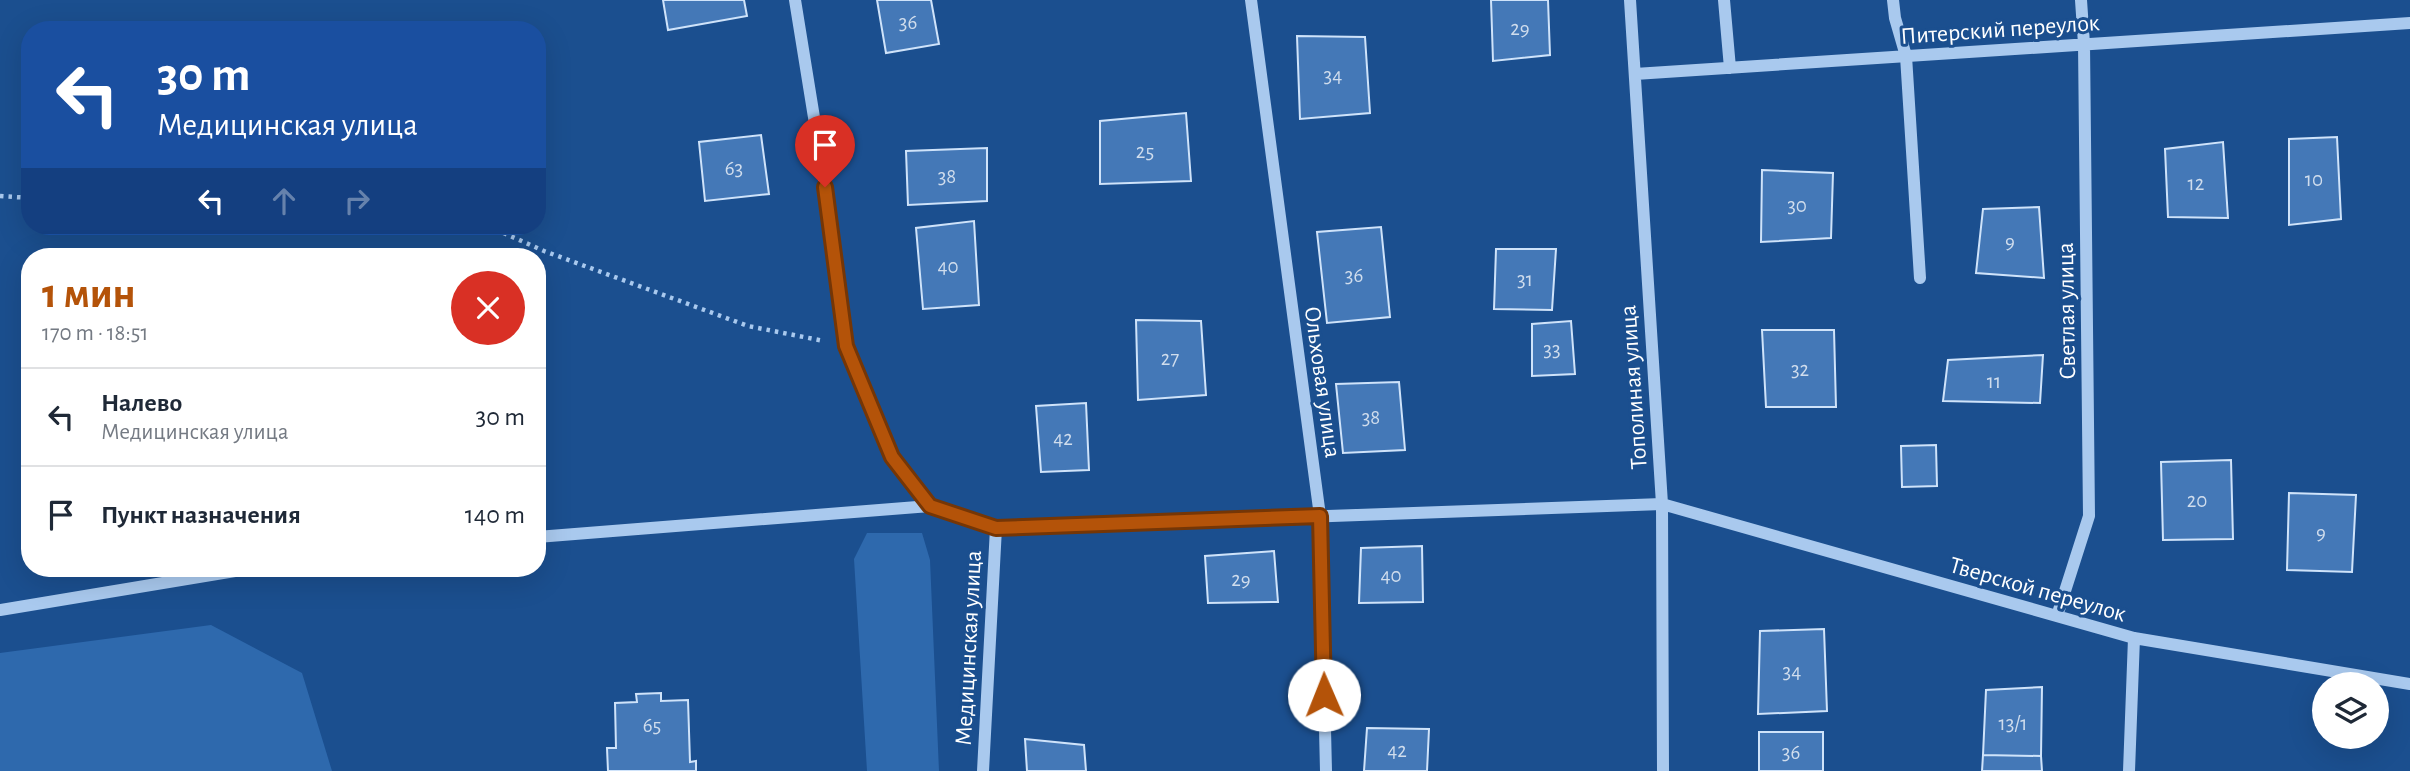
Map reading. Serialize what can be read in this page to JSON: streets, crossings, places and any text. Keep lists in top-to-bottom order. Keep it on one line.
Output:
{"streets":{"street":["Питерский переулок","Светлая улица","Ольховая улица","Тополиная улица","Тверской переулок","Медицинская улица"]},"crossings":[["Питерский переулок","Светлая улица"],["Питерский переулок","Тополиная улица"],["Светлая улица","Тверской переулок"],["Ольховая улица","Тверской переулок"],["Ольховая улица","Медицинская улица"],["Тополиная улица","Тверской переулок"],["Тверской переулок","Медицинская улица"]],"house_numbers":["36","29","34","25","63","38","10","12","30","9","40","36","31","33","27","32","11","38","42","20","9","40","29","34","13/1","65","42","36"],"page":{"turn":["30 m","Медицинская улица"],"heading":["1 мин","170 m · 18:51"],"list":[{"name":"Налево","note":"Медицинская улица","value":"30 m"},{"name":"Пункт назначения","value":"140 m"}]}}
